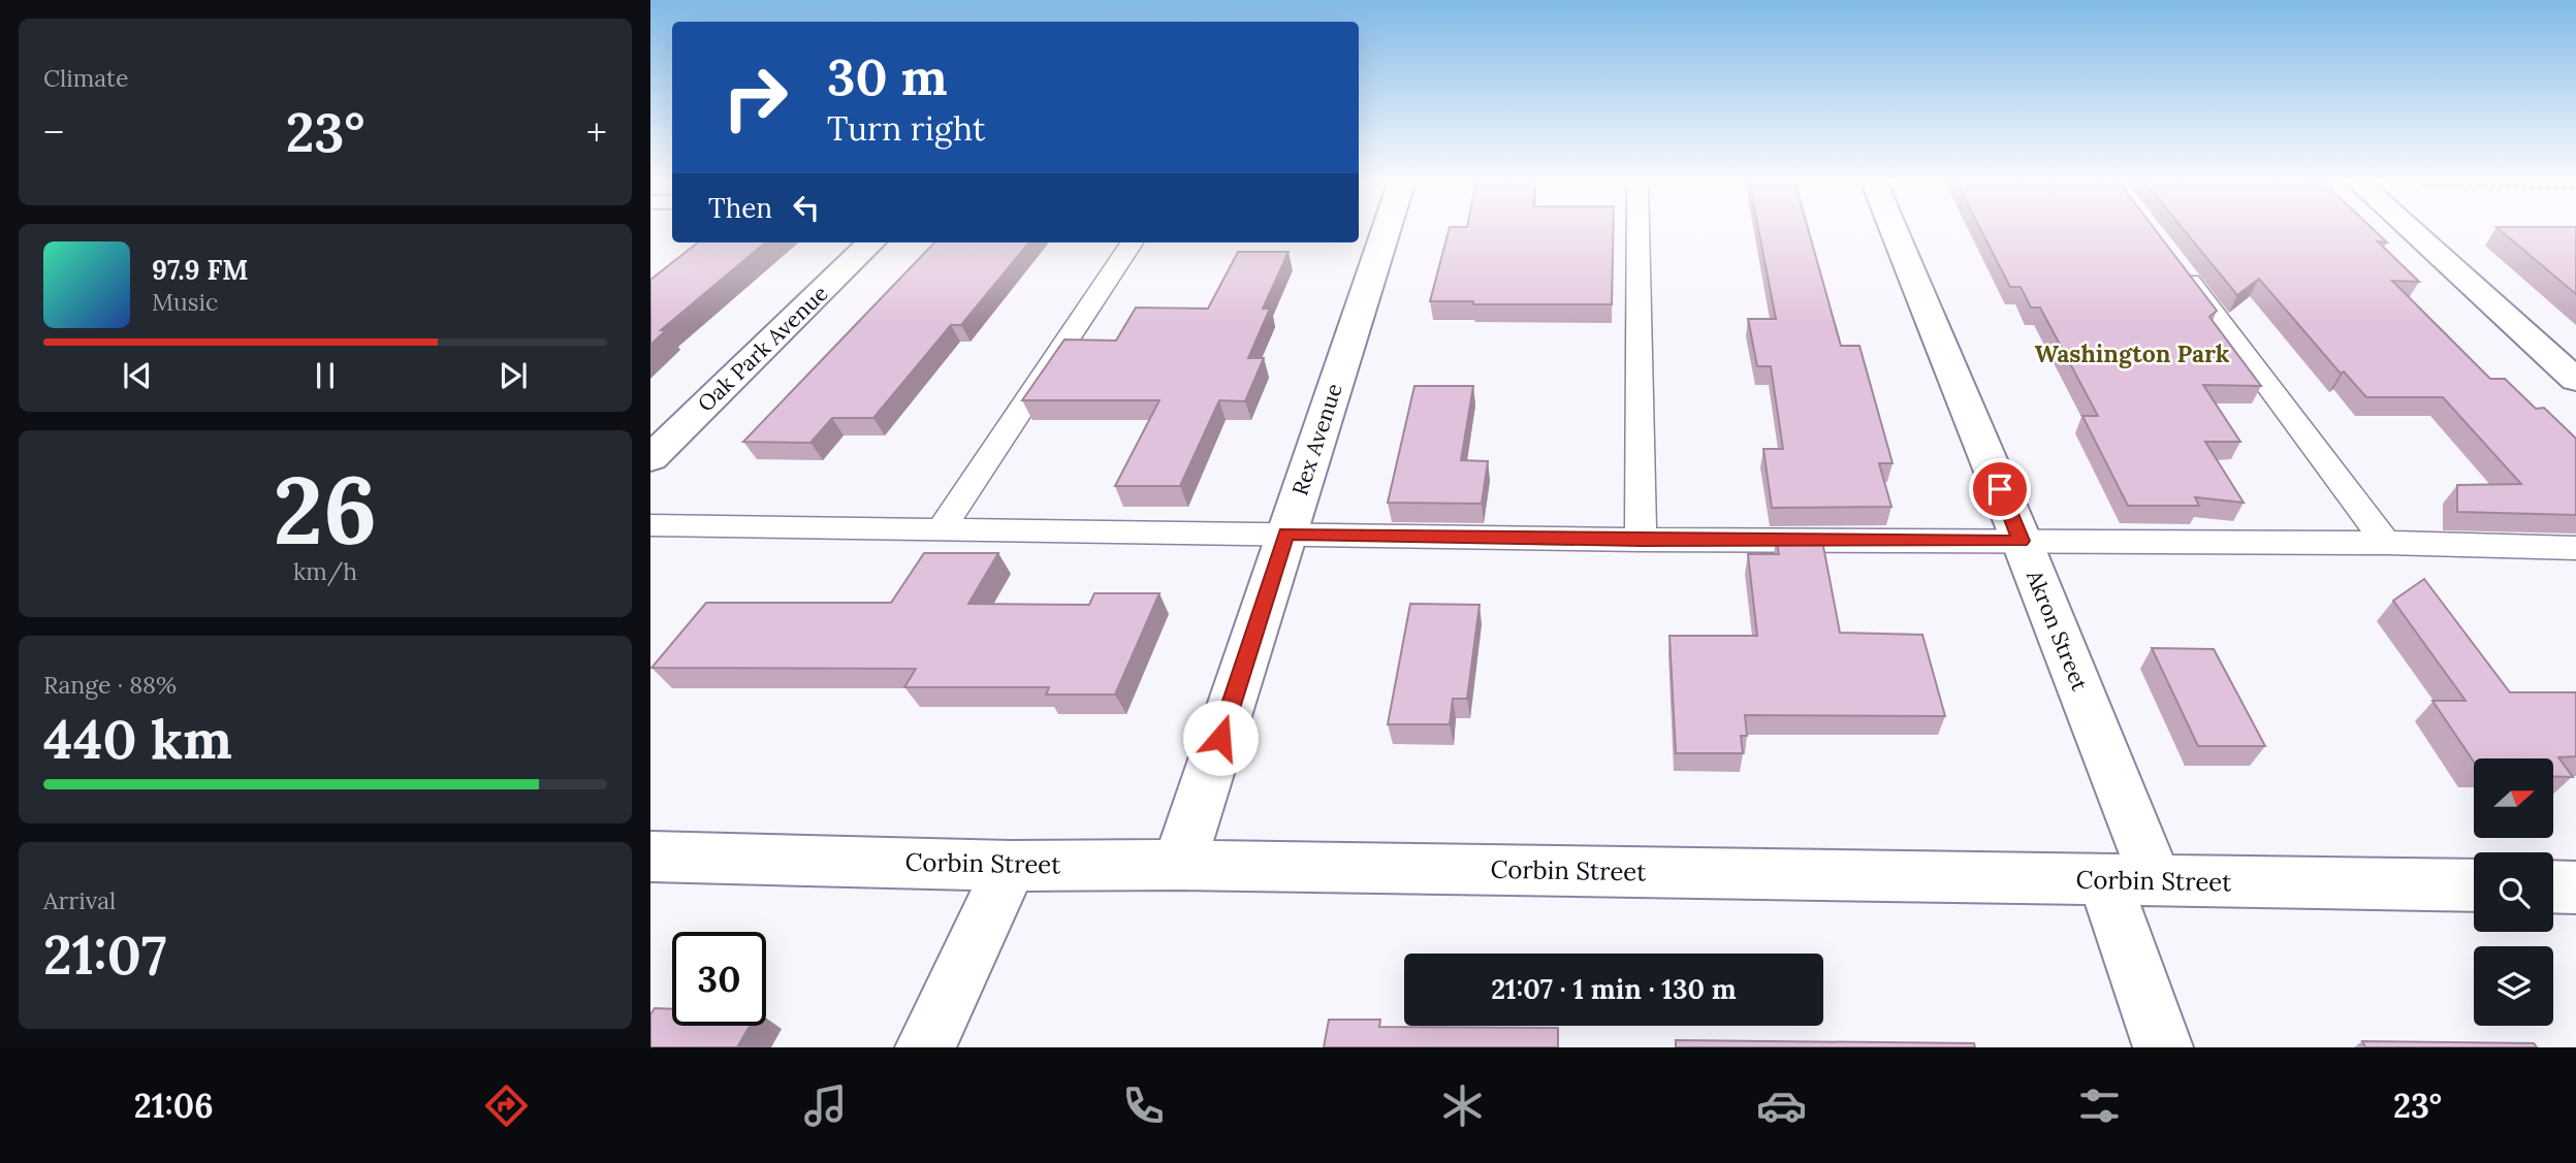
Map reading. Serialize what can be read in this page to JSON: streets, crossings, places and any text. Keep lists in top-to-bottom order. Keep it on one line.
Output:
{"streets":{"street":["Oak Park Avenue","Rex Avenue","Akron Street","Corbin Street"]},"crossings":[["Rex Avenue","Corbin Street"],["Akron Street","Corbin Street"]],"districts":["Washington Park"],"north":"right","page":{"tile":["Climate",["26","km/h"],["Range · 88%","440 km"],["Arrival","21:07"]],"turn":["30 m","Turn right"],"heat":["−","23°","+"],"then":"Then","song":["97.9 FM","Music"],"limit":"30","trip":"21:07 · 1 min · 130 m","tabs":["21:06","23°"]}}
